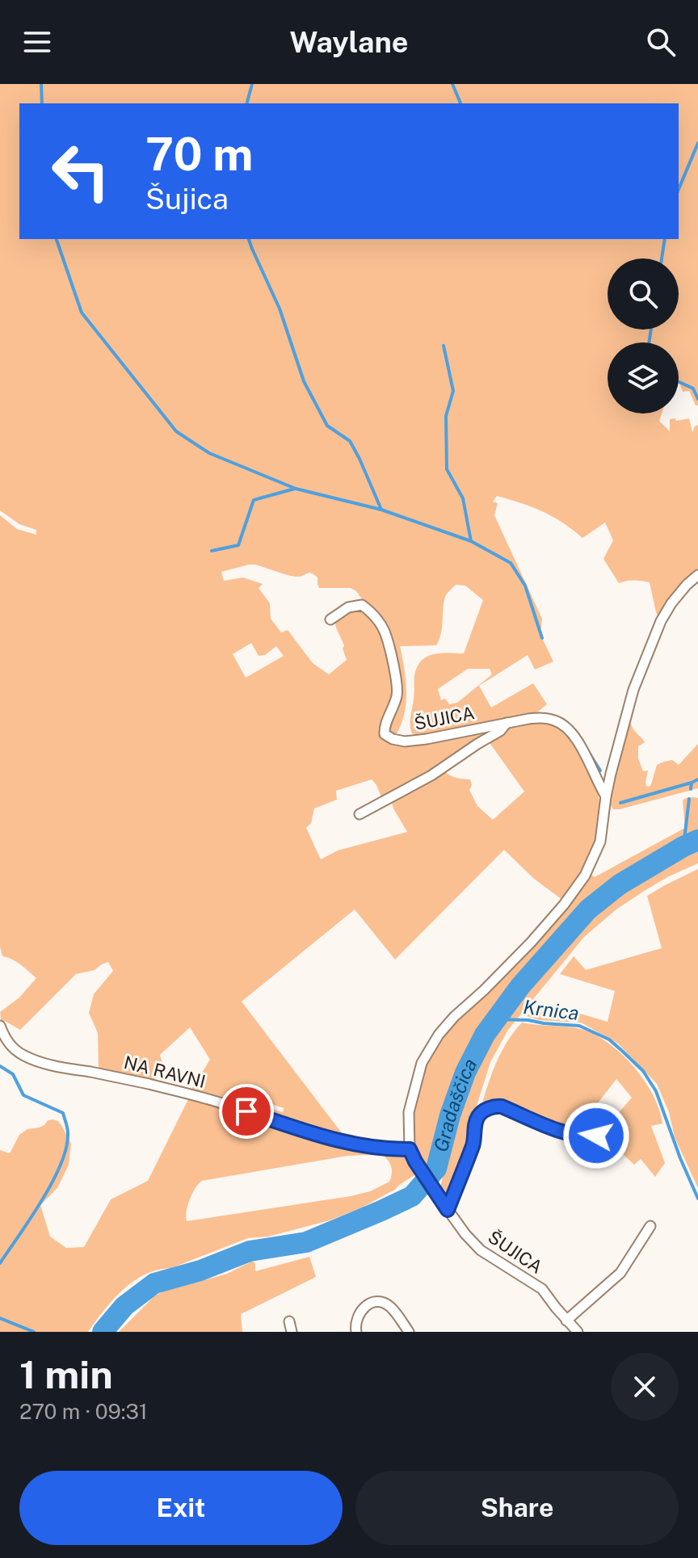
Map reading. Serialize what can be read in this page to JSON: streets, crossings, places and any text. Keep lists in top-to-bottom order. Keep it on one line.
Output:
{"streets":{"street":["ŠUJICA","NA RAVNI"]},"crossings":[["ŠUJICA","NA RAVNI"]],"water":["Krnica","Gradaščica"],"page":{"header":"Waylane","turn":["70 m","Šujica"],"heading":["1 min","270 m · 09:31"],"buttons":["Exit","Share"]}}
